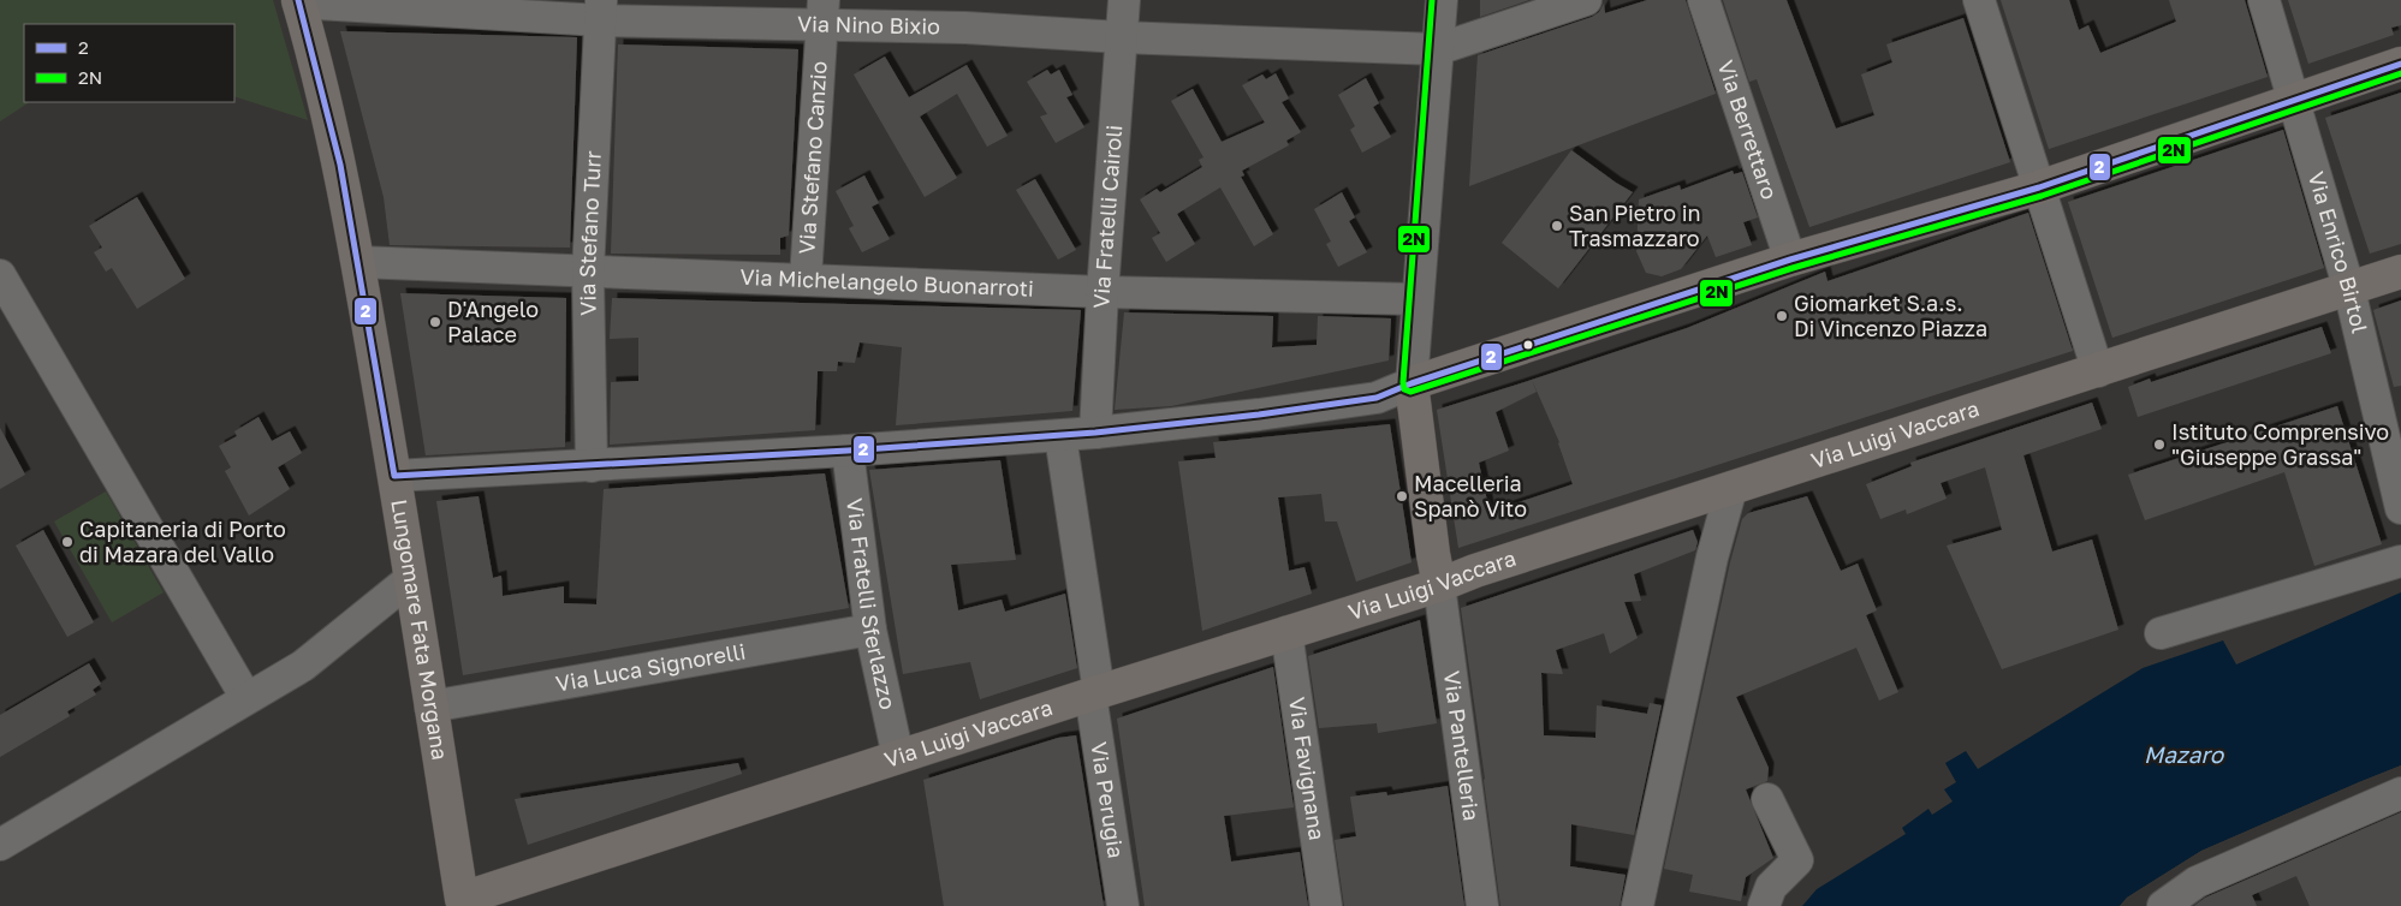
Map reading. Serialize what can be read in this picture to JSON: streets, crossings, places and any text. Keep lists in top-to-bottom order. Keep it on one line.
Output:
{"streets":{"main road":["Via Luigi Vaccara","Lungomare Fata Morgana"],"street":["Via Nino Bixio","Via Berrettaro","Via Stefano Canzio","Via Fratelli Cairoli","Via Stefano Turr","Via Enrico Birtol","Via Michelangelo Buonarroti","Via Fratelli Sferlazzo","Via Luca Signorelli","Via Pantelleria","Via Favignana","Via Perugia"]},"crossings":[["Via Nino Bixio","Via Stefano Canzio"],["Via Nino Bixio","Via Fratelli Cairoli"],["Via Nino Bixio","Via Stefano Turr"],["Via Nino Bixio","Lungomare Fata Morgana"],["Via Stefano Canzio","Via Michelangelo Buonarroti"],["Via Fratelli Cairoli","Via Michelangelo Buonarroti"],["Via Stefano Turr","Via Michelangelo Buonarroti"],["Via Enrico Birtol","Via Luigi Vaccara"],["Via Michelangelo Buonarroti","Lungomare Fata Morgana"],["Via Luigi Vaccara","Via Fratelli Sferlazzo"],["Via Luigi Vaccara","Lungomare Fata Morgana"],["Via Luigi Vaccara","Via Pantelleria"],["Via Luigi Vaccara","Via Favignana"],["Via Luigi Vaccara","Via Perugia"],["Via Fratelli Sferlazzo","Via Luca Signorelli"],["Lungomare Fata Morgana","Via Luca Signorelli"]],"water":["Mazaro"],"places":["San Pietro in Trasmazzaro","Giomarket S.a.s. Di Vincenzo Piazza","D'Angelo Palace","Istituto Comprensivo \"Giuseppe Grassa\"","Macelleria Spanò Vito","Capitaneria di Porto di Mazara del Vallo"],"lines":["transit line 2","transit line 2N"],"legend":["2","2N"]}
